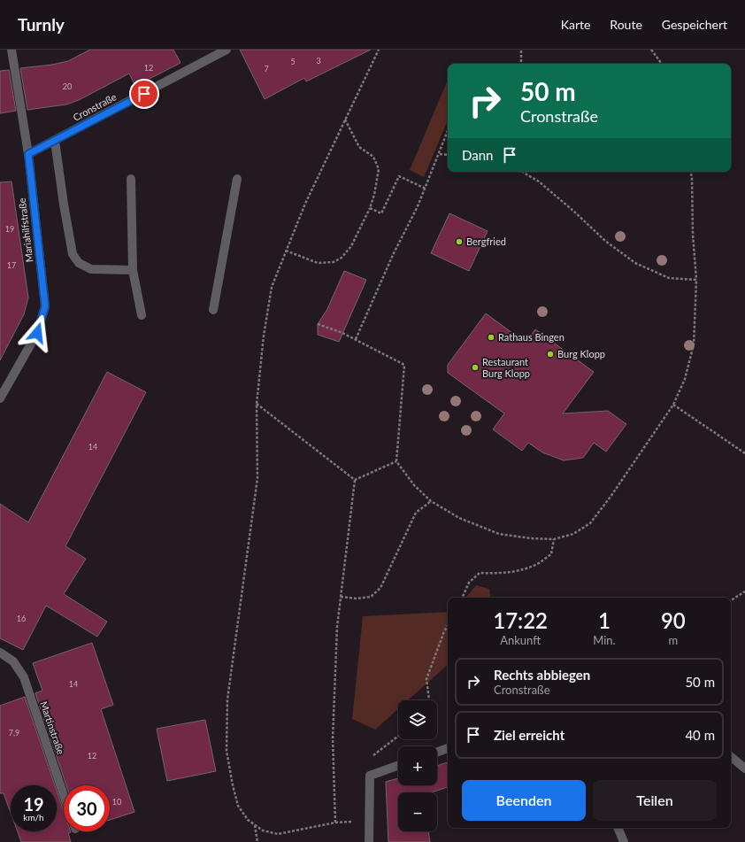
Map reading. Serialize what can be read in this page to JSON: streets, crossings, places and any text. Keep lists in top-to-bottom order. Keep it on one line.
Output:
{"streets":{"street":["Cronstraße","Mariahilfstraße","Martinstraße"]},"crossings":[["Cronstraße","Mariahilfstraße"]],"places":["Bergfried","Rathaus Bingen","Burg Klopp","Restaurant Burg Klopp"],"house_numbers":["3","5","12","7","20","19","17","14","16","14","7,9","12","10"],"page":{"header":"Turnly","nav":["Karte","Route","Gespeichert"],"turn":["50 m","Cronstraße"],"then":"Dann","eta":["17:22","Ankunft","1","Min.","90","m"],"list":[{"name":"Rechts abbiegen","note":"Cronstraße","value":"50 m"},{"name":"Ziel erreicht","value":"40 m"}],"map_buttons":["+","−"],"buttons":["Beenden","Teilen"],"speed":"19 km/h","limit":"30"}}
